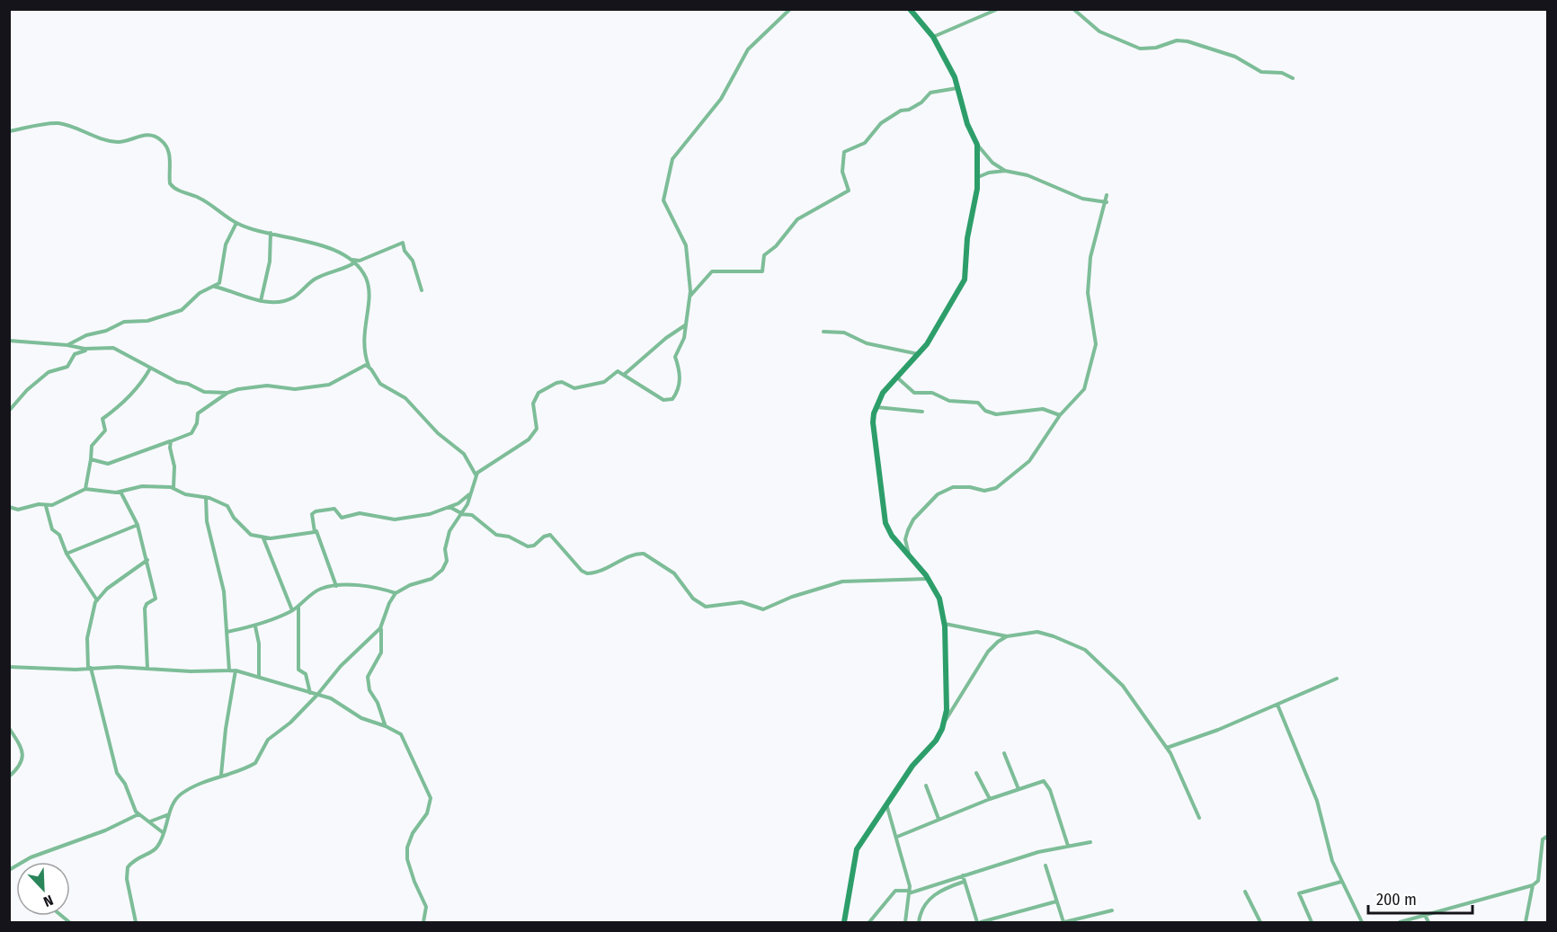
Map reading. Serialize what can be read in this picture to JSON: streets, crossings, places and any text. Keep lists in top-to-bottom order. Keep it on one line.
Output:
{"scale_bar":"200 m","north":"bottom right"}
